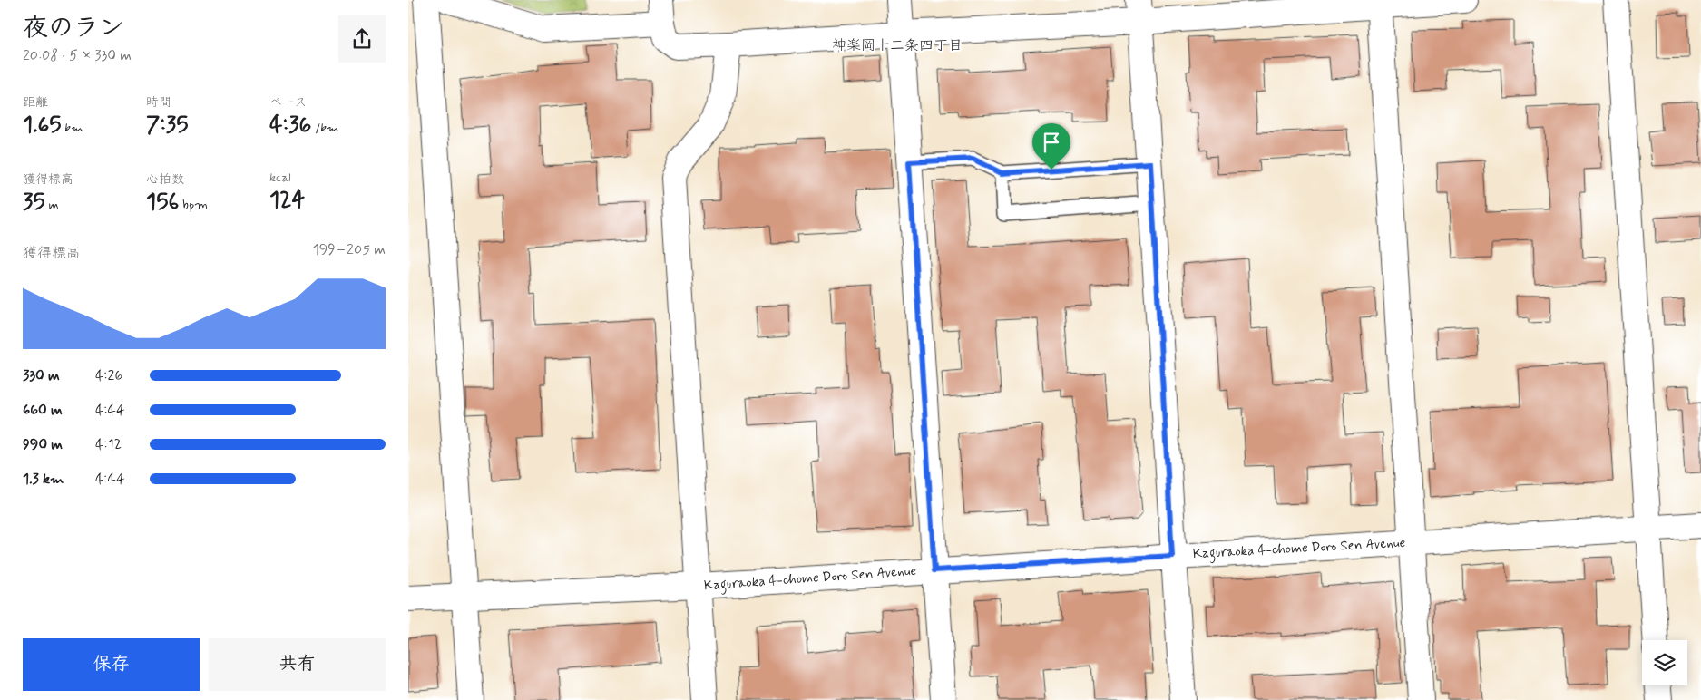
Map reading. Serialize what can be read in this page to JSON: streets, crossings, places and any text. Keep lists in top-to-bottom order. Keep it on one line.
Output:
{"streets":{"street":["Kaguraoka 4-chome Doro Sen Avenue"]},"districts":["神楽岡十二条四丁目"],"page":{"heading":["夜のラン","20:08 · 5 × 330 m"],"stats":[["距離","1.65 km"],["時間","7:35"],["ペース","4:36 /km"],["獲得標高","35 m"],["心拍数","156 bpm"],["kcal","124"]],"chart":["獲得標高","199–205 m"],"list":[{"name":"330 m","note":"4:26"},{"name":"660 m","note":"4:44"},{"name":"990 m","note":"4:12"},{"name":"1.3 km","note":"4:44"}],"buttons":["保存","共有"]}}
